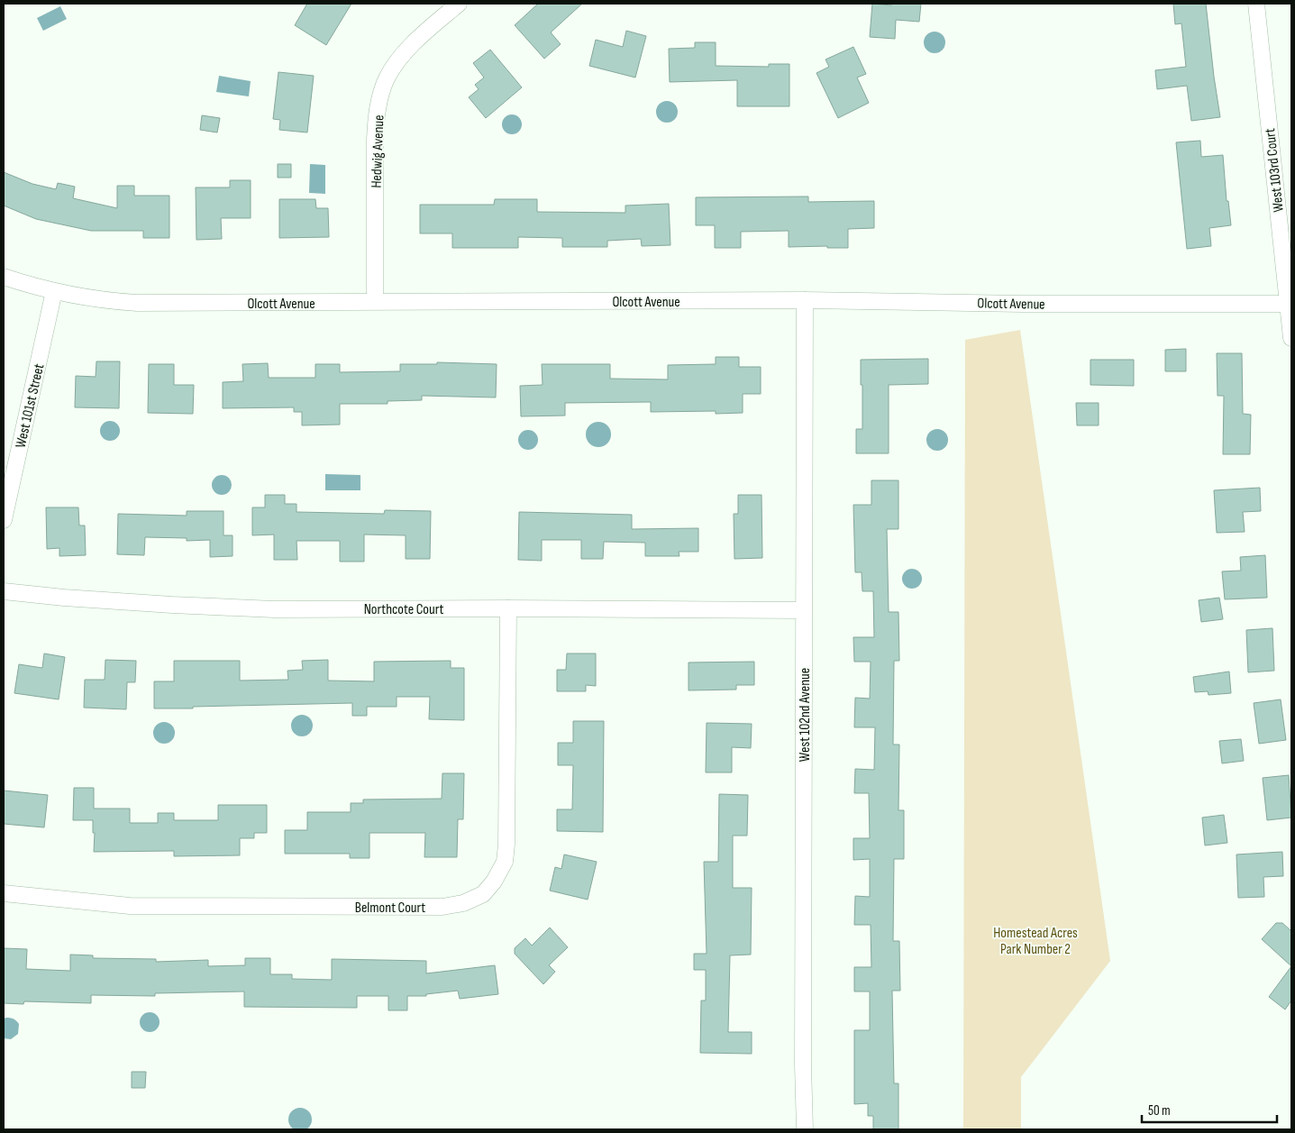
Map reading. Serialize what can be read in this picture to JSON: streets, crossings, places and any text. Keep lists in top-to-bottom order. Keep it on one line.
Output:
{"streets":{"street":["Hedwig Avenue","West 103rd Court","Olcott Avenue","West 101st Street","Northcote Court","West 102nd Avenue","Belmont Court"]},"crossings":[["Hedwig Avenue","Olcott Avenue"],["West 103rd Court","Olcott Avenue"],["Olcott Avenue","West 101st Street"],["Olcott Avenue","West 102nd Avenue"],["Northcote Court","West 102nd Avenue"],["Northcote Court","Belmont Court"]],"parks":["Homestead Acres Park Number 2"],"scale_bar":"50 m"}
